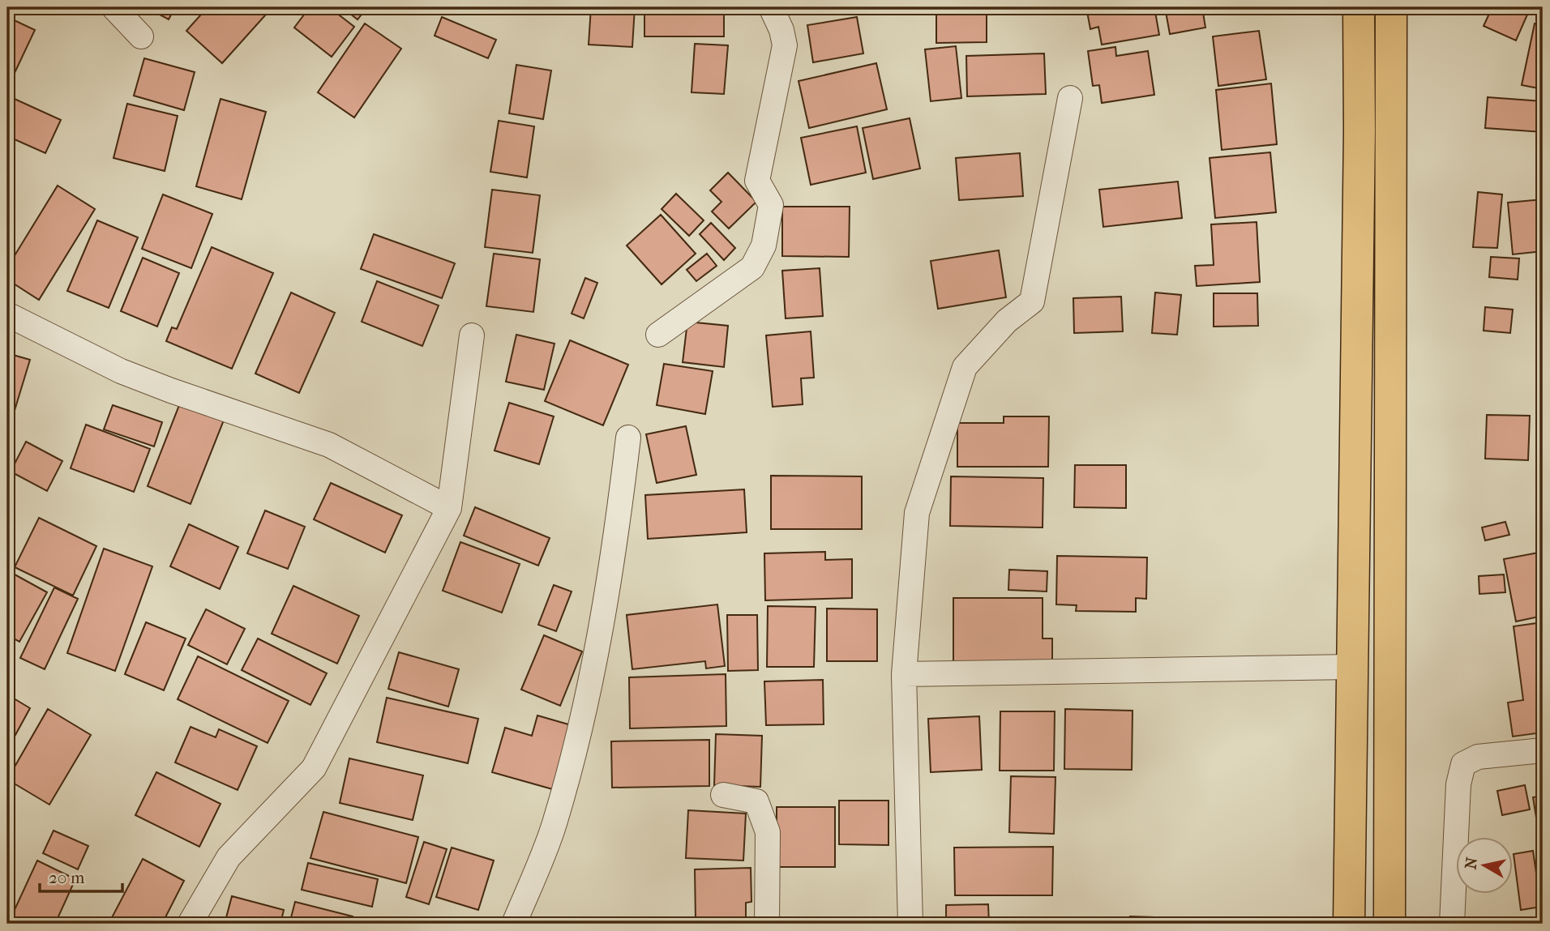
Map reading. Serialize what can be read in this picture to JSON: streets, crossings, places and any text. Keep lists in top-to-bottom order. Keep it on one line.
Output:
{"scale_bar":"20 m","north":"left"}
